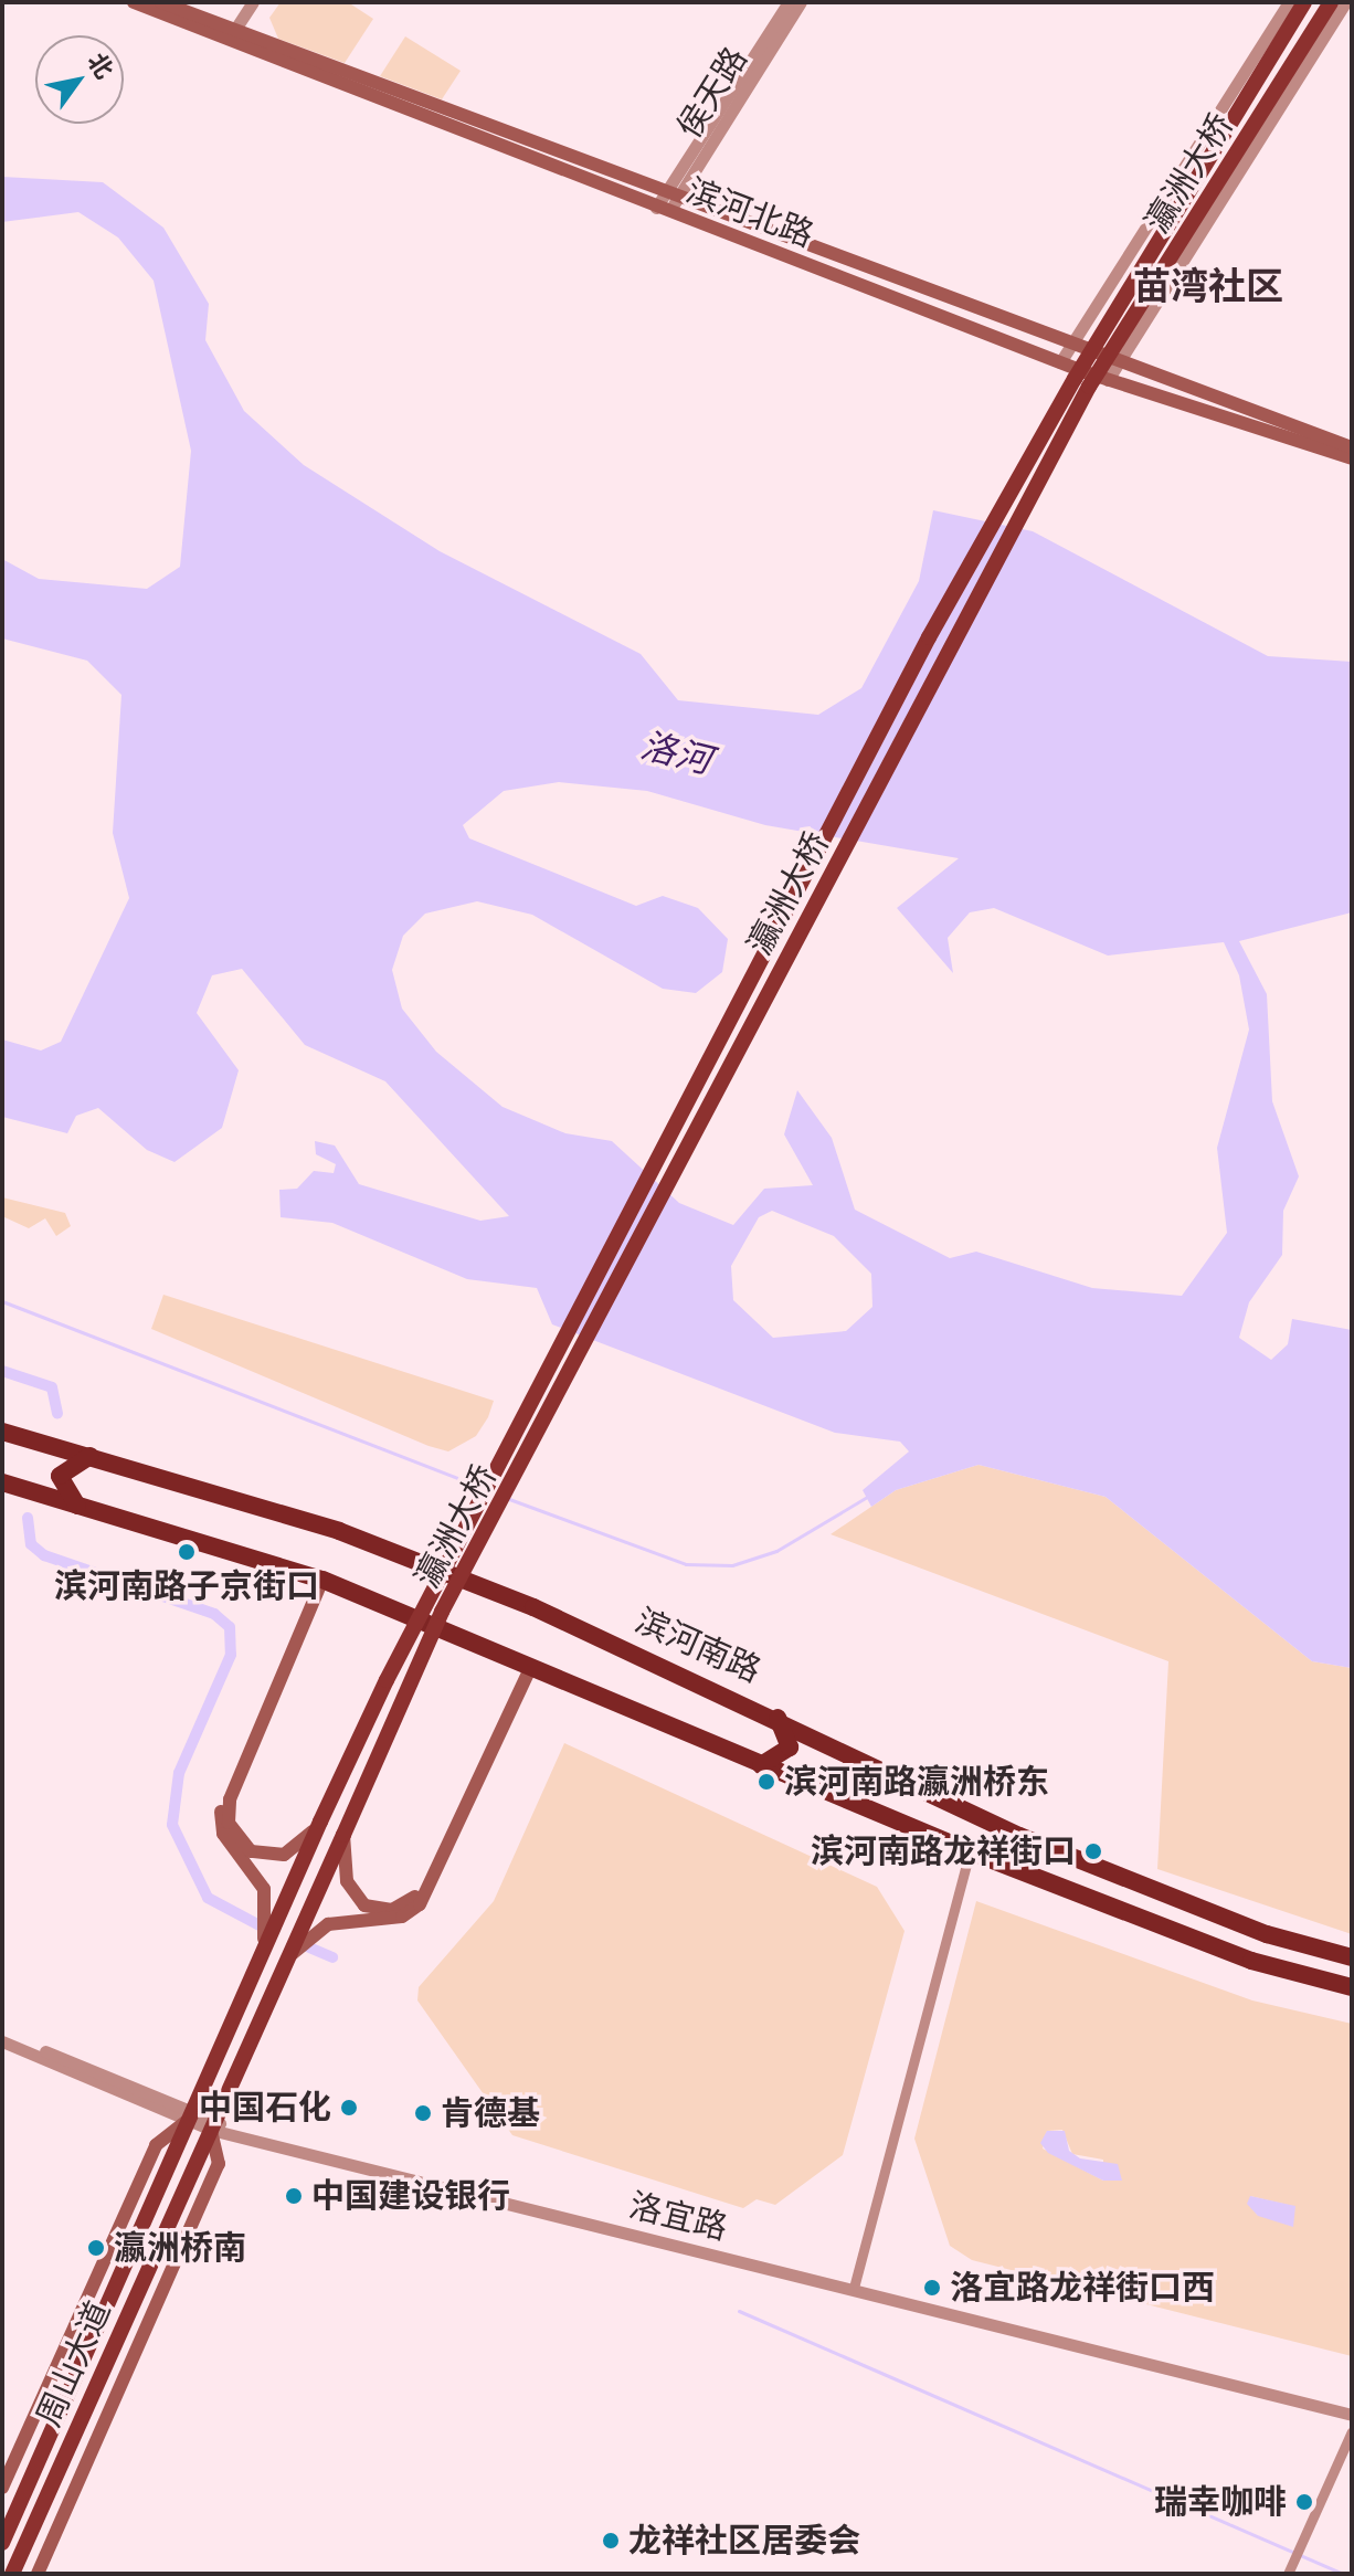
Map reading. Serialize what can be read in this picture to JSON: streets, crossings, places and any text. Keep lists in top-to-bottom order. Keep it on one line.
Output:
{"streets":{"highway":["滨河南路"],"main road":["瀛洲大桥","滨河北路","周山大道"],"street":["侯天路","洛宜路"]},"crossings":[["侯天路","滨河北路"],["瀛洲大桥","周山大道"],["洛宜路","周山大道"]],"districts":["苗湾社区"],"water":["洛河"],"places":["滨河南路子京街口","滨河南路瀛洲桥东","滨河南路龙祥街口","中国石化","肯德基","中国建设银行","瀛洲桥南","洛宜路龙祥街口西","瑞幸咖啡","龙祥社区居委会"],"north":"top right"}
